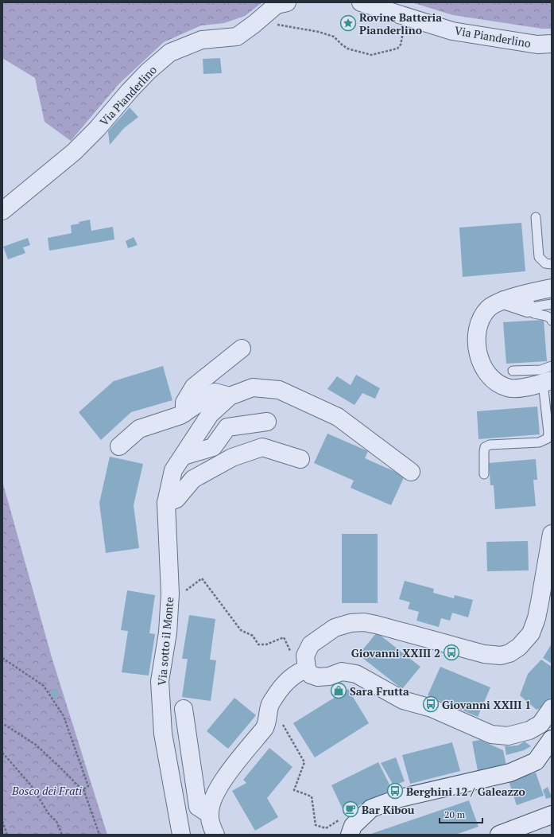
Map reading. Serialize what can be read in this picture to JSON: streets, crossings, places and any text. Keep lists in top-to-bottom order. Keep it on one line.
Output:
{"streets":{"street":["Via Pianderlino","Via sotto il Monte"]},"parks":["Bosco dei Frati"],"places":{"place":["Rovine Batteria Pianderlino"],"bus stop":["Giovanni XXIII 2","Giovanni XXIII 1","Berghini 12 / Galeazzo"],"shop":["Sara Frutta"],"cafe":["Bar Kibou"]},"scale_bar":"20 m"}
